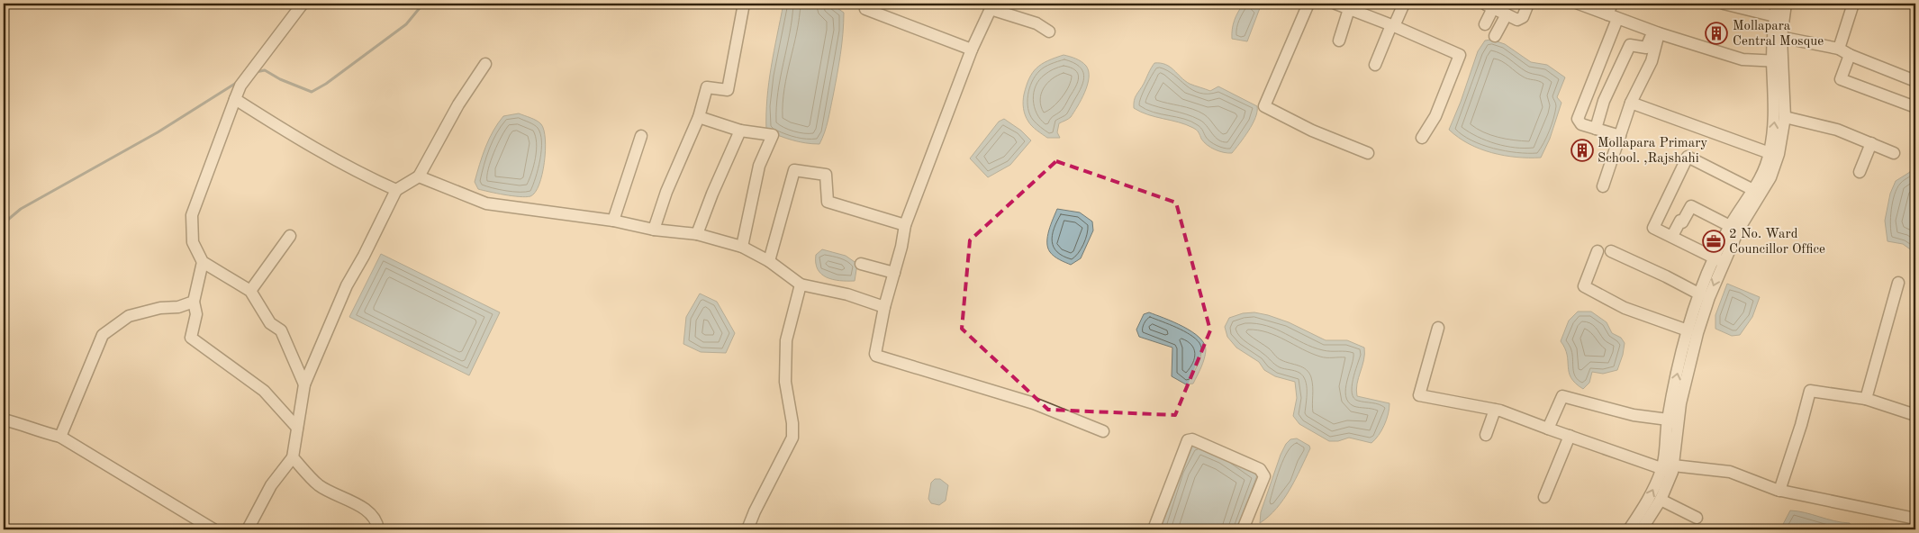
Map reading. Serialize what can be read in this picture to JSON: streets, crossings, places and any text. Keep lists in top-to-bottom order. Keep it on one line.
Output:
{"places":{"building":["Mollapara Central Mosque","Mollapara Primary School. ,Rajshahi"],"office":["2 No. Ward Councillor Office"]}}
